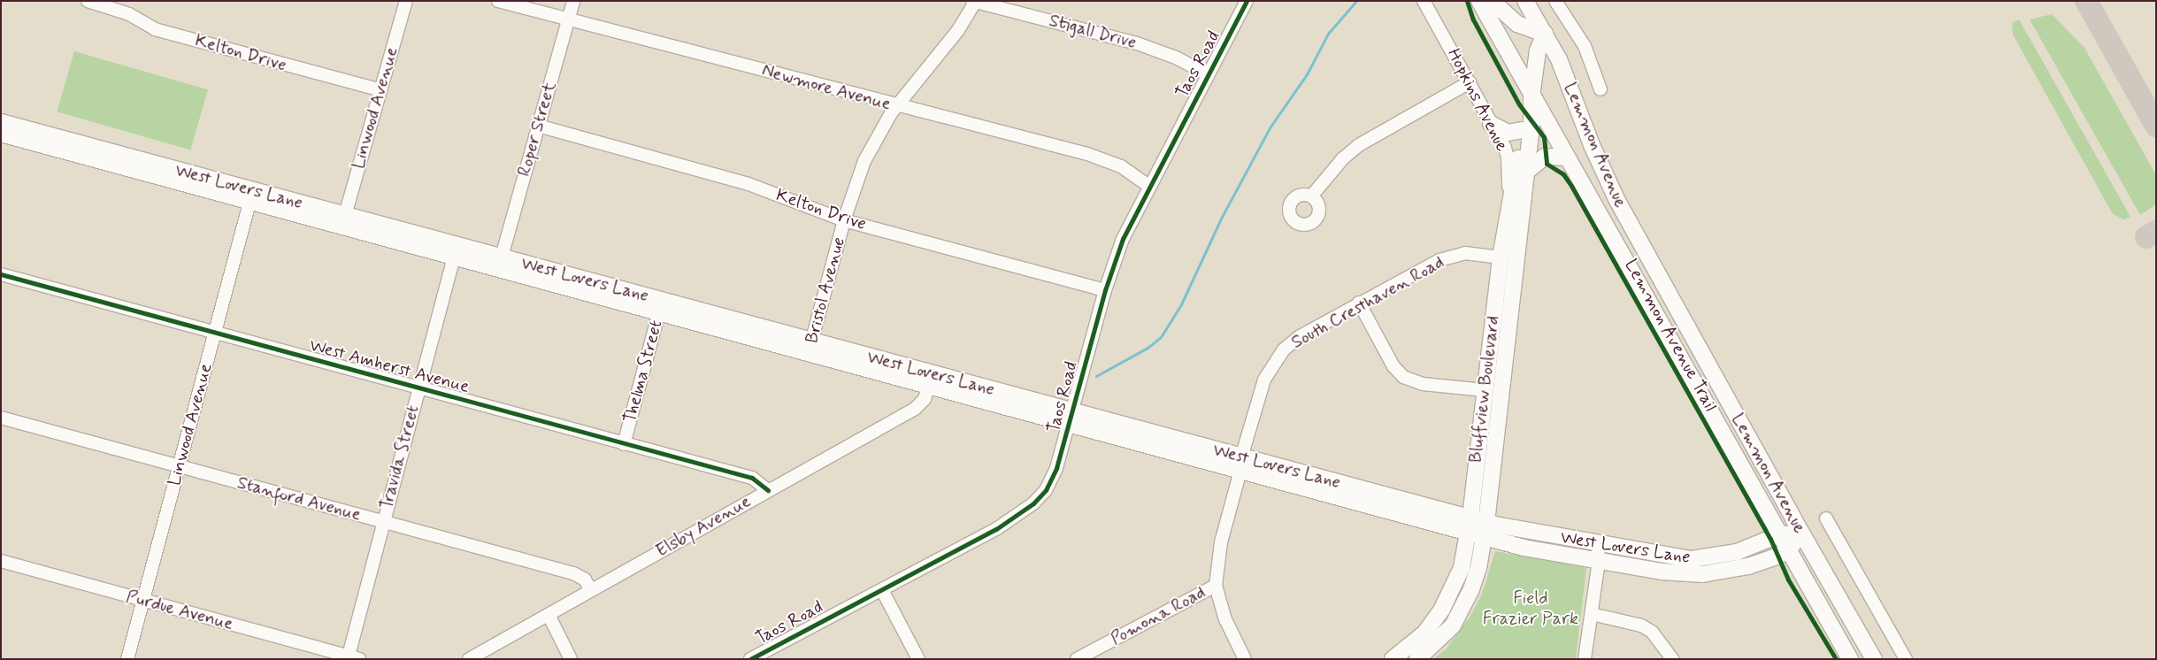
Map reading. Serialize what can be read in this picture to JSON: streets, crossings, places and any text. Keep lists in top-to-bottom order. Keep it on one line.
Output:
{"streets":{"main road":["Lemmon Avenue","West Lovers Lane","Bluffview Boulevard"],"street":["Stigall Drive","Kelton Drive","Taos Road","Newmore Avenue","Hopkins Avenue","Linwood Avenue","Roper Street","Bristol Avenue","South Cresthaven Road","West Amherst Avenue","Thelma Street","Travida Street","Stanford Avenue","Elsby Avenue","Purdue Avenue","Pomona Road"],"cycle path":["Lemmon Avenue Trail"]},"crossings":[["Stigall Drive","Taos Road"],["Stigall Drive","Bristol Avenue"],["Kelton Drive","Taos Road"],["Kelton Drive","Linwood Avenue"],["Kelton Drive","Roper Street"],["Kelton Drive","Bristol Avenue"],["Taos Road","Newmore Avenue"],["Taos Road","West Lovers Lane"],["Newmore Avenue","Roper Street"],["Newmore Avenue","Bristol Avenue"],["Hopkins Avenue","Bluffview Boulevard"],["Linwood Avenue","West Lovers Lane"],["Linwood Avenue","West Amherst Avenue"],["Linwood Avenue","Stanford Avenue"],["Linwood Avenue","Purdue Avenue"],["Roper Street","West Lovers Lane"],["Lemmon Avenue","West Lovers Lane"],["Lemmon Avenue","Bluffview Boulevard"],["West Lovers Lane","Bristol Avenue"],["West Lovers Lane","South Cresthaven Road"],["West Lovers Lane","Thelma Street"],["West Lovers Lane","Bluffview Boulevard"],["West Lovers Lane","Travida Street"],["West Lovers Lane","Elsby Avenue"],["South Cresthaven Road","Bluffview Boulevard"],["South Cresthaven Road","Pomona Road"],["West Amherst Avenue","Thelma Street"],["West Amherst Avenue","Travida Street"],["West Amherst Avenue","Elsby Avenue"],["Travida Street","Stanford Avenue"],["Travida Street","Purdue Avenue"],["Stanford Avenue","Elsby Avenue"]],"parks":["Field Frazier Park"]}
